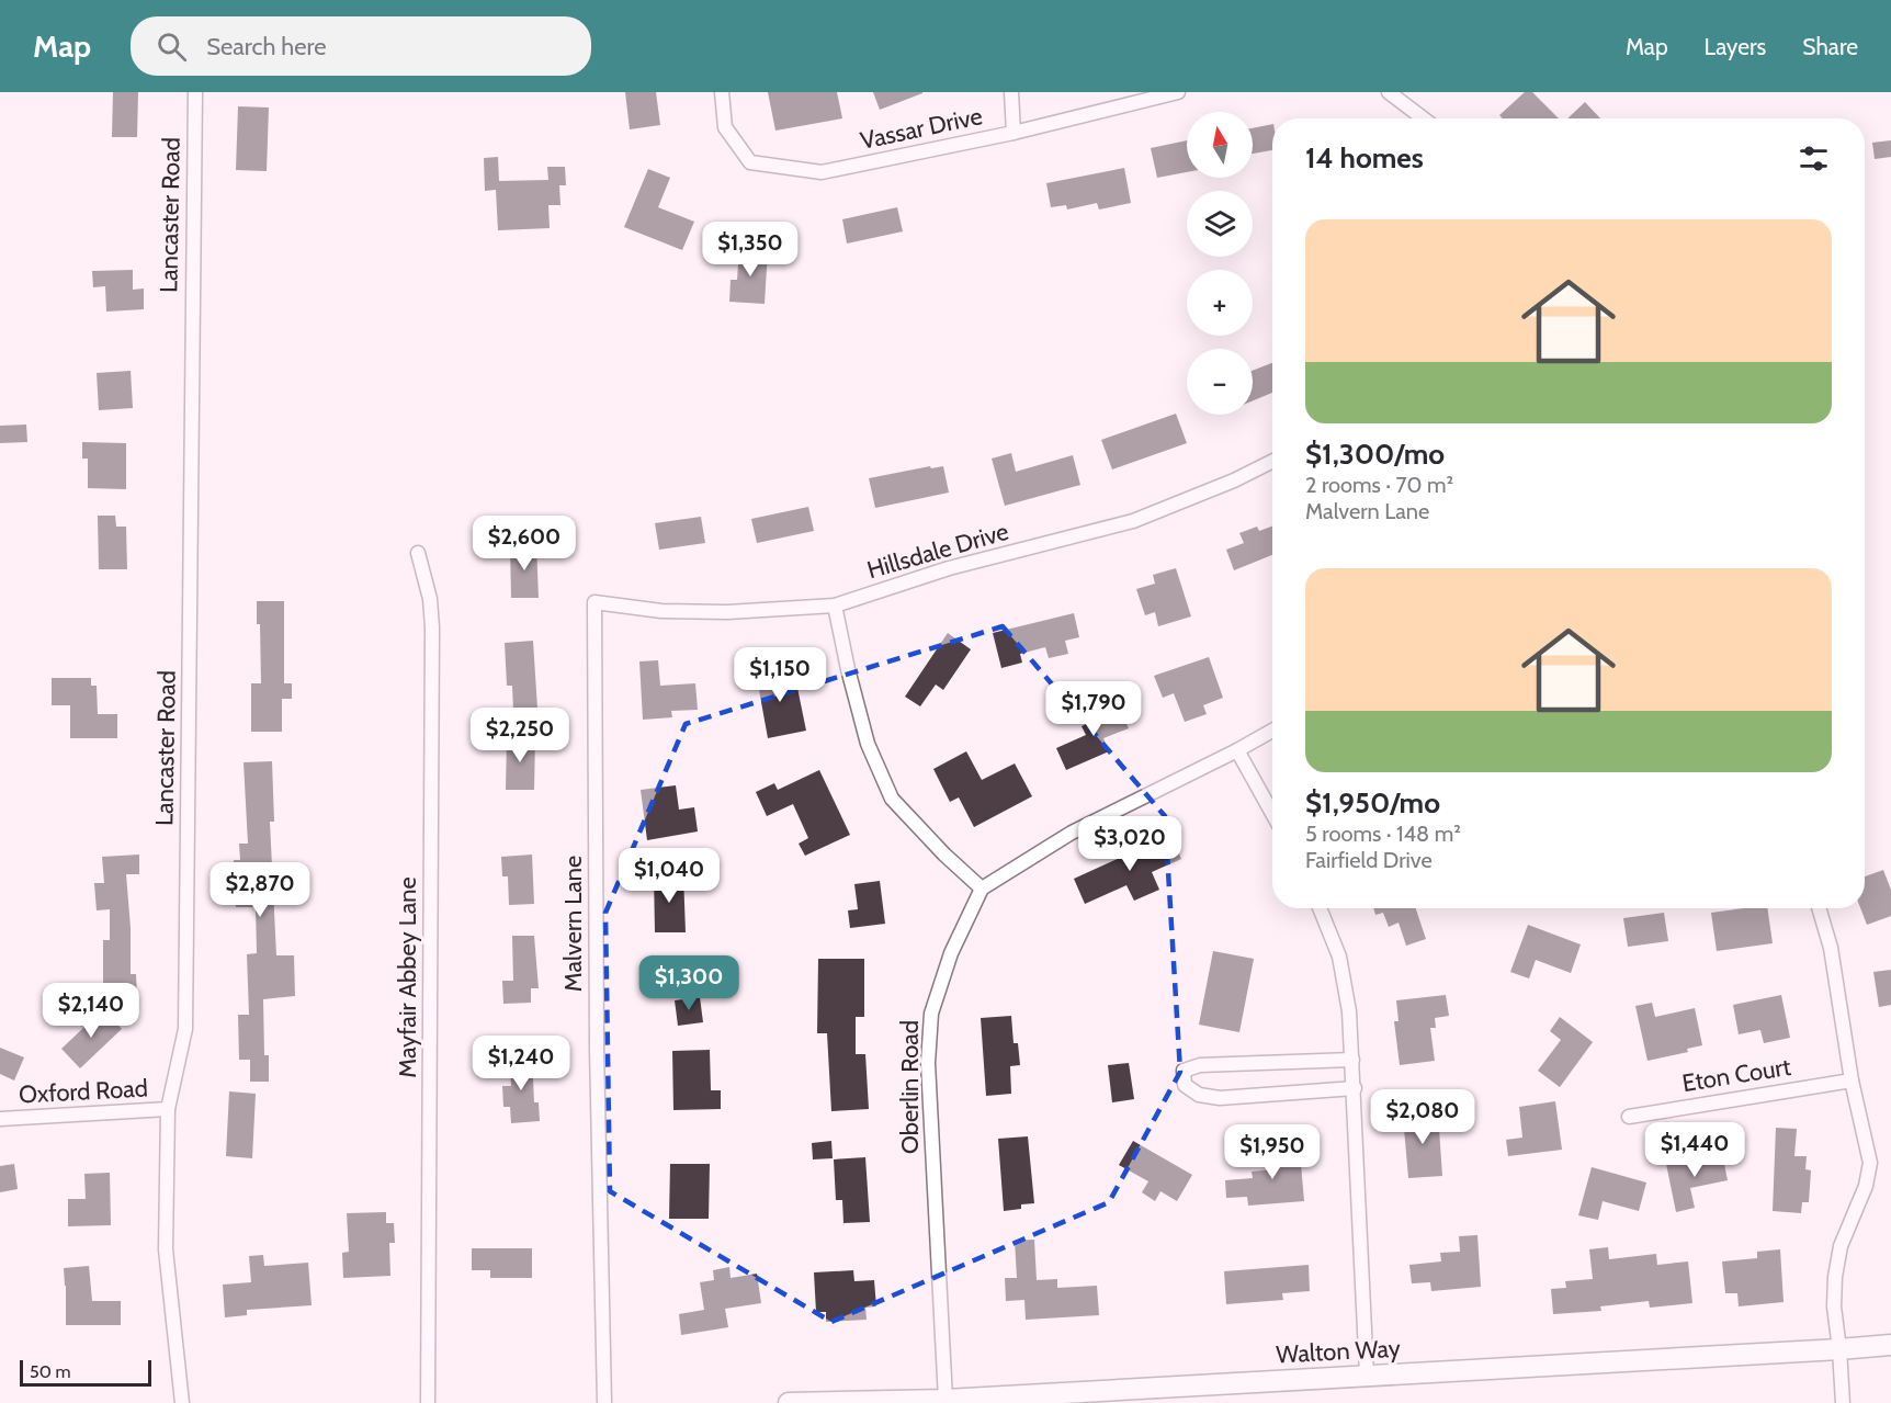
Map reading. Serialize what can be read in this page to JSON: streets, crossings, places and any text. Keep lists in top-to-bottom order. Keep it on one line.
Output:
{"streets":{"main road":["Walton Way"],"street":["Vassar Drive","Lancaster Road","Hillsdale Drive","Malvern Lane","Mayfair Abbey Lane","Eton Court","Oberlin Road","Oxford Road"]},"crossings":[["Lancaster Road","Oxford Road"],["Hillsdale Drive","Malvern Lane"],["Oberlin Road","Walton Way"]],"scale_bar":"50 m","north":"top","page":{"header":"Map","search":"Search here","nav":["Map","Layers","Share"],"map_buttons":["+","−"],"heading":"14 homes","list":[{"name":"$1,300/mo","note":"2 rooms · 70 m² · Malvern Lane"},{"name":"$1,950/mo","note":"5 rooms · 148 m² · Fairfield Drive"}],"price":["$1,350","$2,600","$1,150","$1,790","$2,250","$3,020","$1,040","$2,870","$1,300","$2,140","$1,240","$2,080","$1,440","$1,950"],"scale":"50 m"}}
